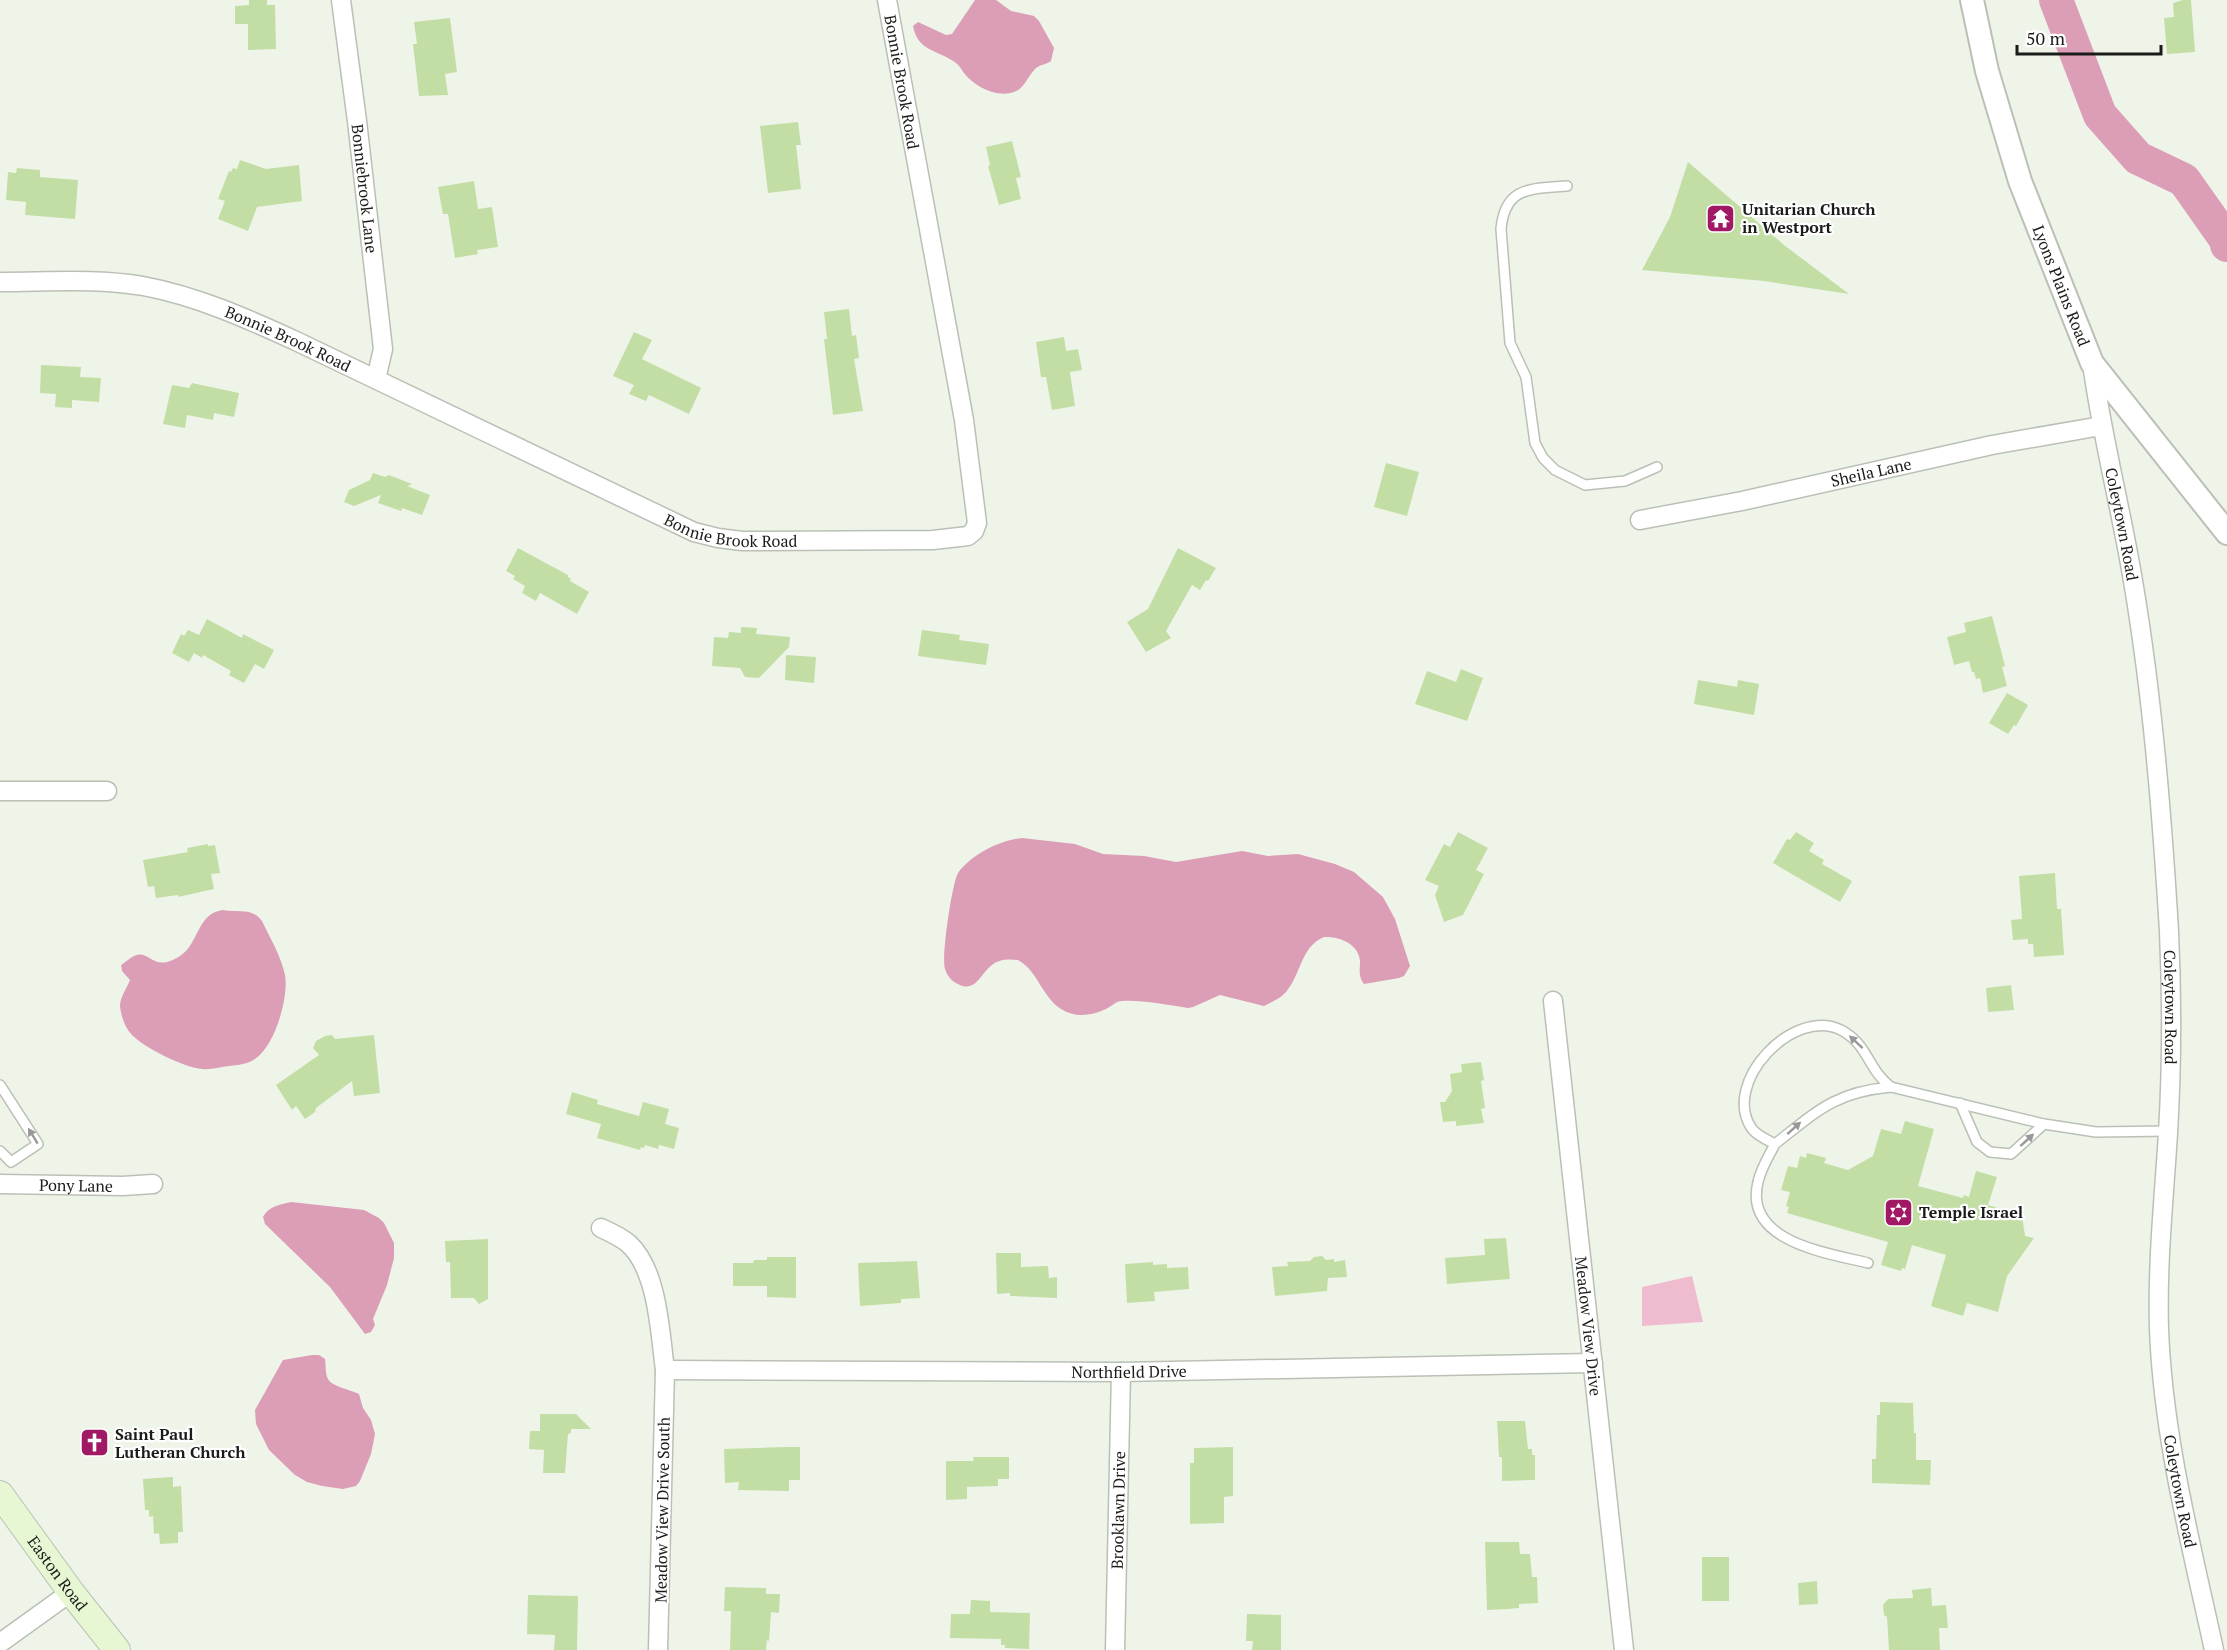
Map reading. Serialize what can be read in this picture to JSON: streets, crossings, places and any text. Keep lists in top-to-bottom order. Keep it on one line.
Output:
{"streets":{"main road":["Easton Road"],"street":["Bonnie Brook Road","Bonniebrook Lane","Lyons Plains Road","Sheila Lane","Coleytown Road","Pony Lane","Meadow View Drive","Northfield Drive","Meadow View Drive South","Brooklawn Drive"]},"crossings":[["Bonnie Brook Road","Bonniebrook Lane"],["Lyons Plains Road","Coleytown Road"],["Sheila Lane","Coleytown Road"],["Meadow View Drive","Northfield Drive"],["Northfield Drive","Meadow View Drive South"],["Northfield Drive","Brooklawn Drive"]],"places":{"temple":["Unitarian Church in Westport"],"synagogue":["Temple Israel"],"church":["Saint Paul Lutheran Church"]},"scale_bar":"50 m"}
